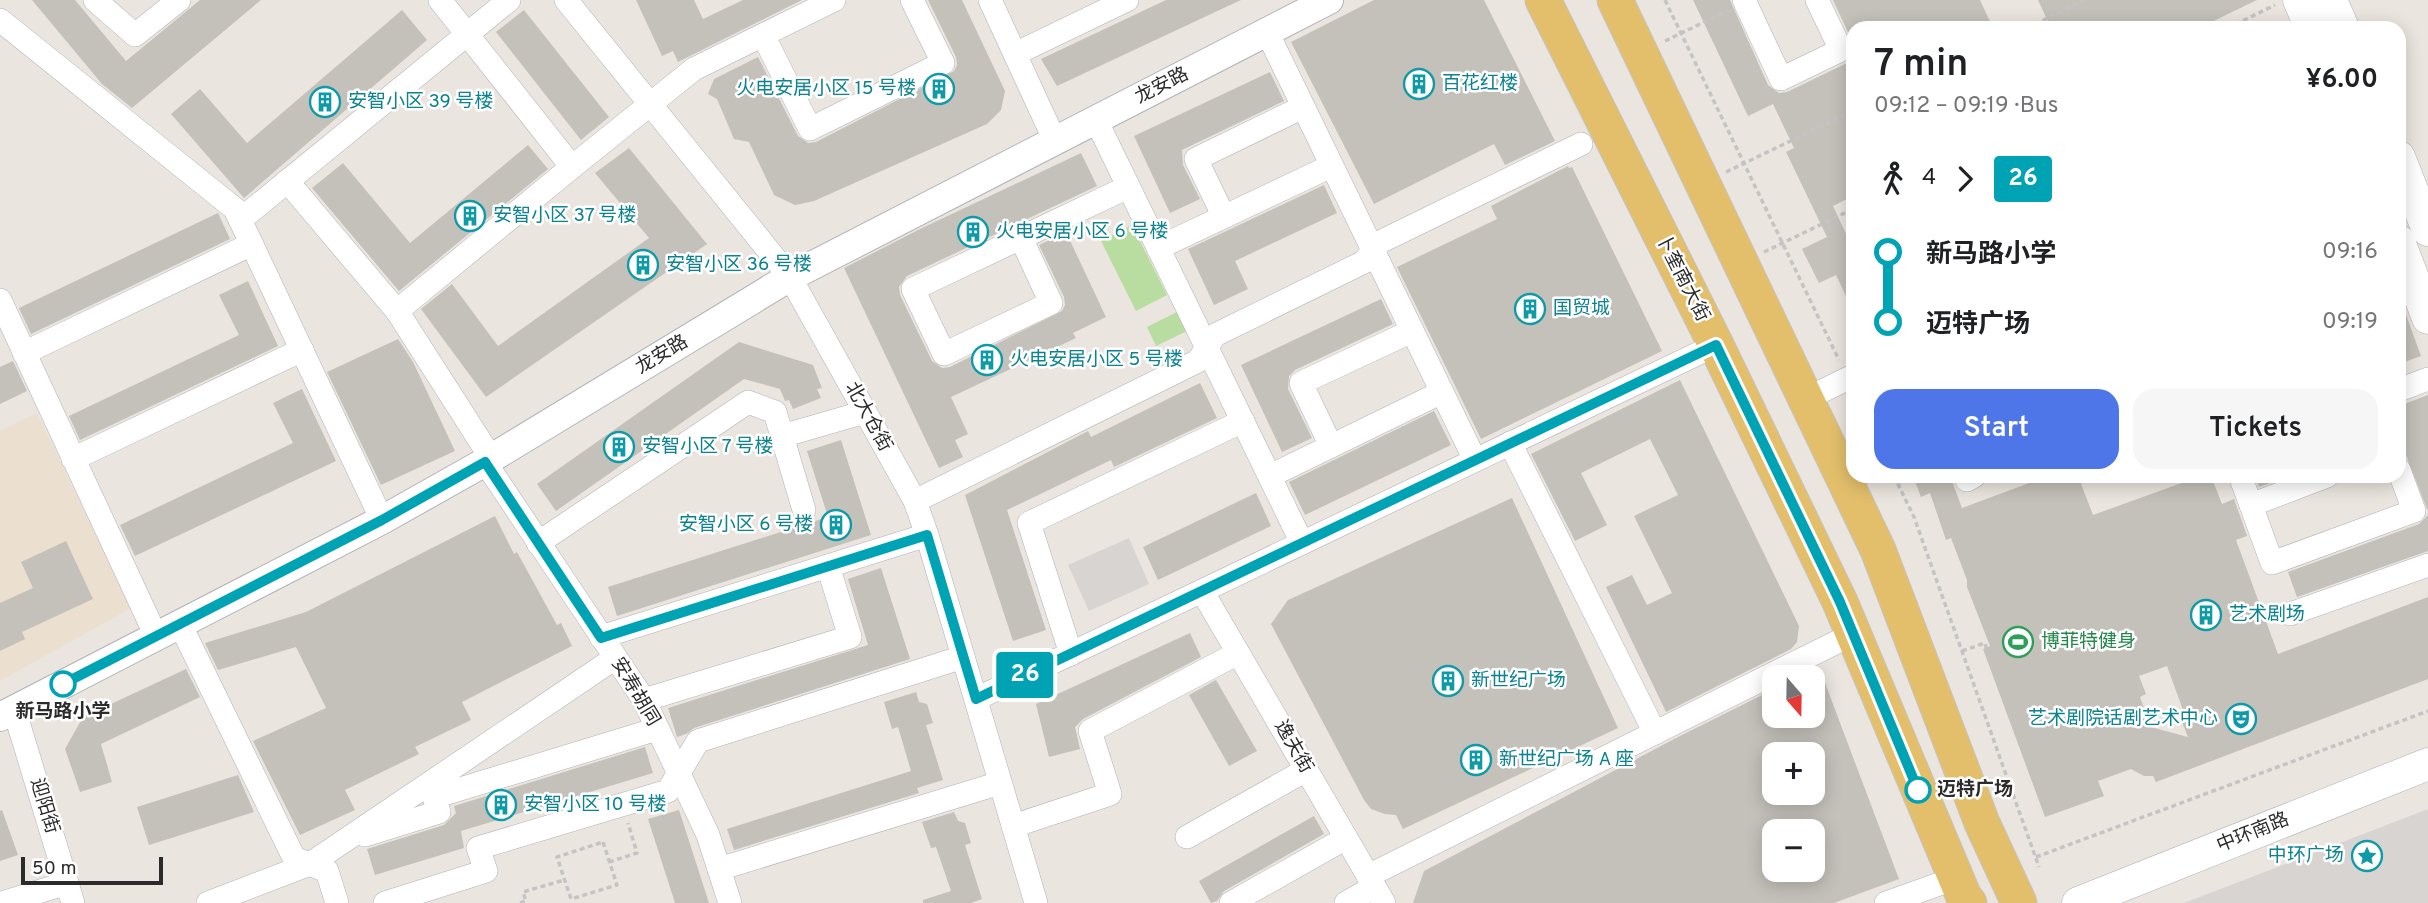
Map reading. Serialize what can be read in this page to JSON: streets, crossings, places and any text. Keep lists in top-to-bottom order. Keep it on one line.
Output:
{"streets":{"main road":["卜奎南大街","中环南路"],"street":["龙安路","北大仓街","安寿胡同","逸夫街","迎阳街"]},"crossings":[["龙安路","北大仓街"],["龙安路","安寿胡同"],["龙安路","迎阳街"]],"places":{"building":["百花红楼","火电安居小区 15 号楼","安智小区 39 号楼","安智小区 37 号楼","火电安居小区 6 号楼","安智小区 36 号楼","国贸城","火电安居小区 5 号楼","安智小区 7 号楼","安智小区 6 号楼","艺术剧场","新世纪广场","新世纪广场 A 座","安智小区 10 号楼"],"sports":["博菲特健身"],"other":["新马路小学","迈特广场"],"theatre":["艺术剧院·话剧艺术中心"],"place":["中环广场"]},"lines":["bus line 26"],"scale_bar":"50 m","north":"bottom","page":{"on_map":"26","heading":["7 min","09:12 – 09:19 · Bus","¥6.00"],"legs":["4","26"],"list":[{"name":"新马路小学","value":"09:16"},{"name":"迈特广场","value":"09:19"}],"buttons":["Start","Tickets"],"map_buttons":["+","−"],"scale":"50 m"}}
